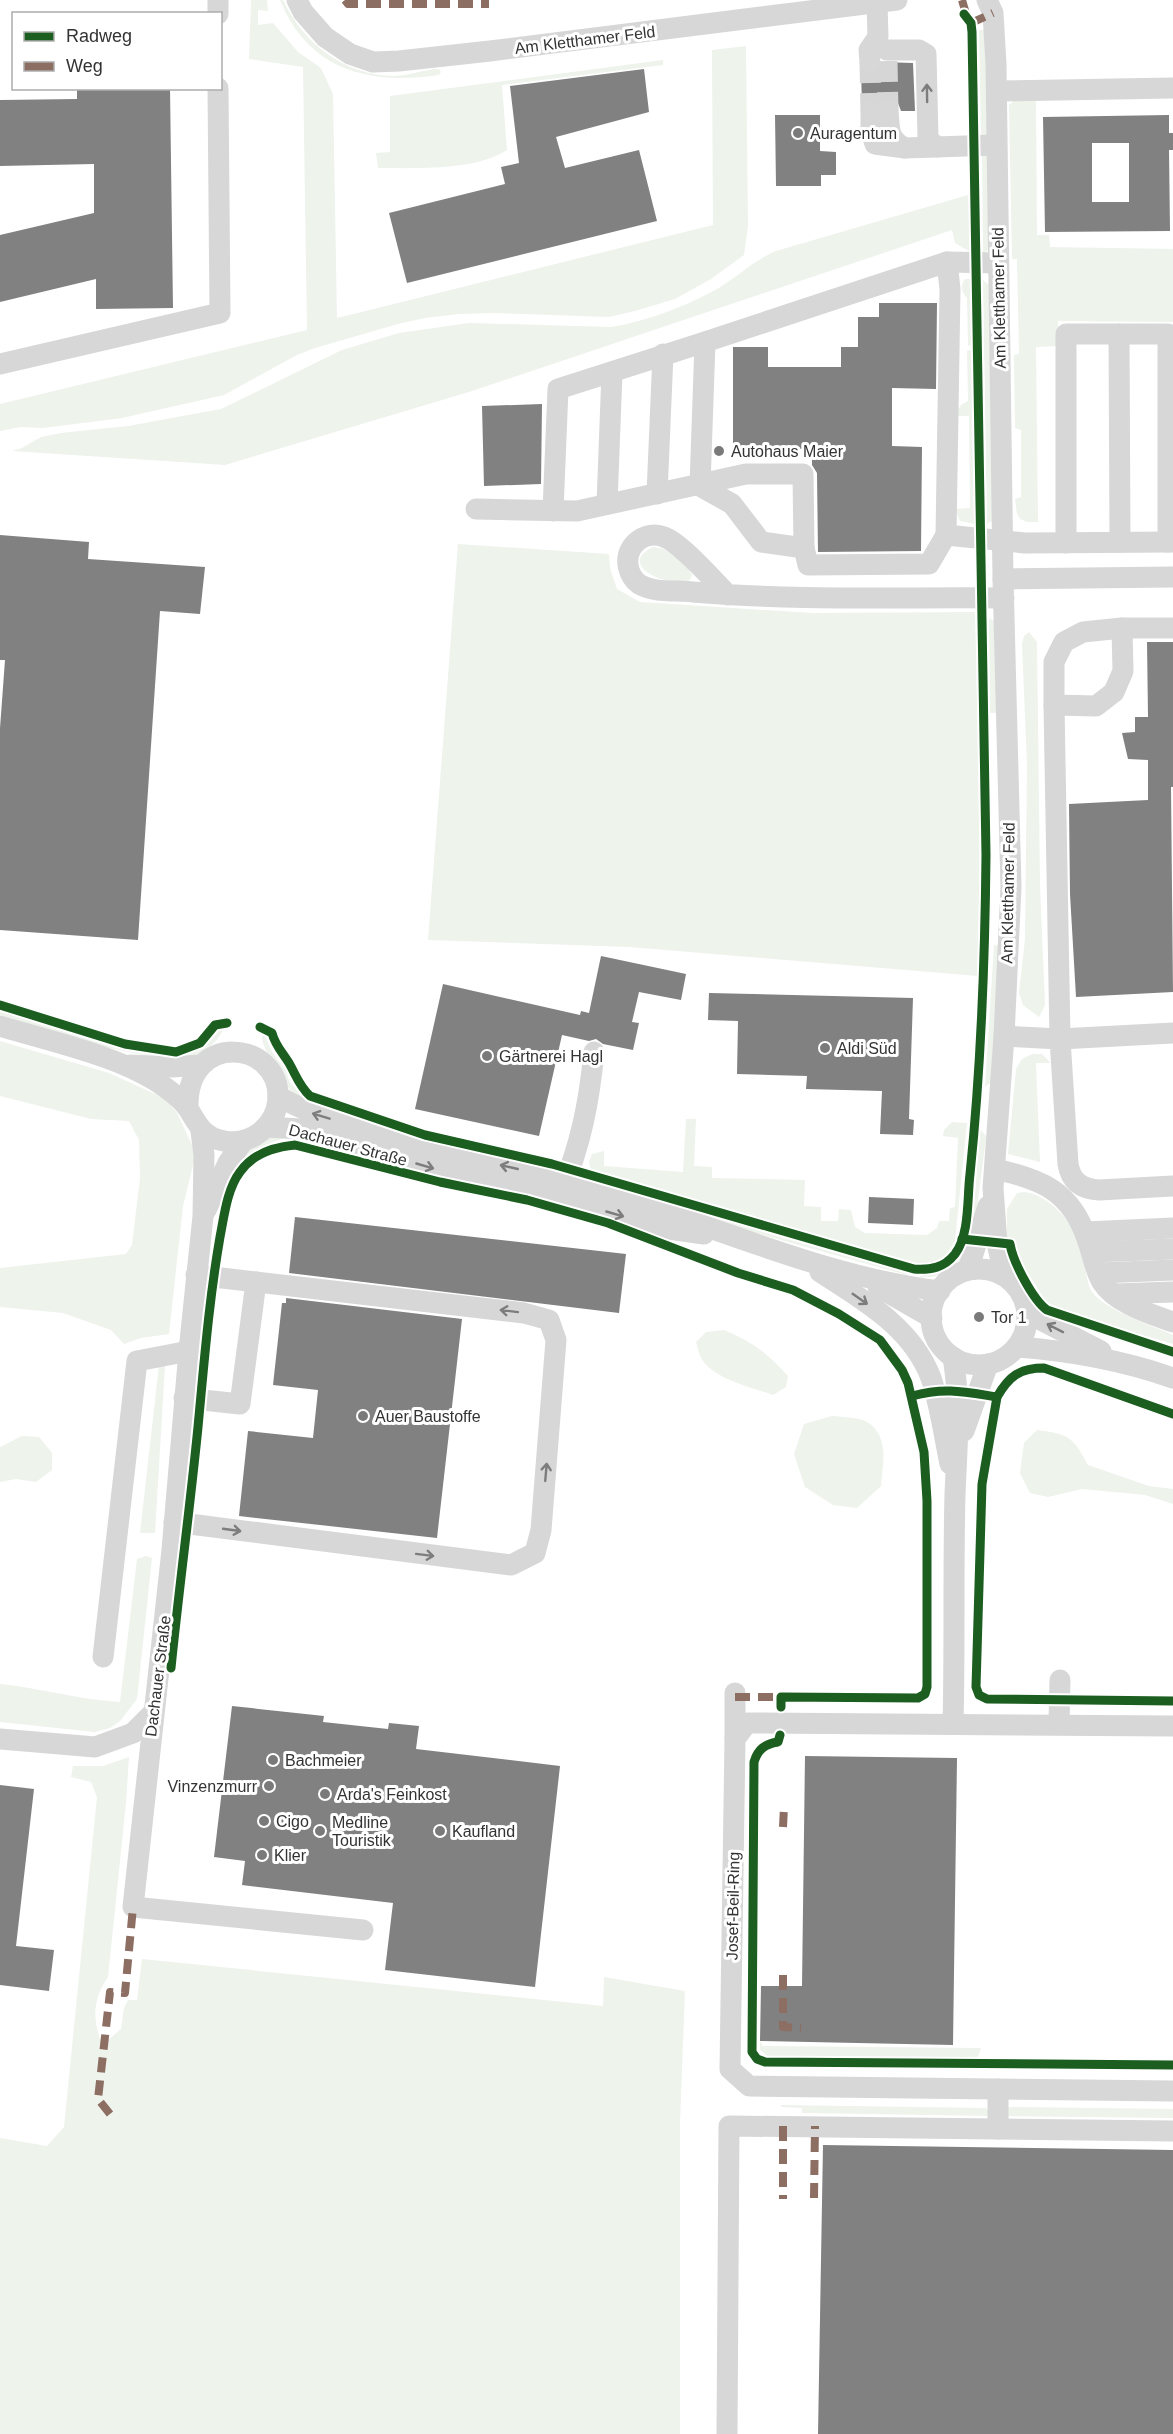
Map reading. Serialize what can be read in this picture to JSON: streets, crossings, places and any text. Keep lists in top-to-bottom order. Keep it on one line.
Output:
{"streets":{"street":["Am Kletthamer Feld","Dachauer Straße","Josef-Beil-Ring"]},"crossings":[["Am Kletthamer Feld","Dachauer Straße"]],"places":["Auragentum","Autohaus Maier","Aldi Süd","Gärtnerei Hagl","Tor 1","Auer Baustoffe","Bachmeier","Vinzenzmurr","Arda's Feinkost","Cigo","Medline Touristik","Kaufland","Klier"],"legend":["Radweg","Weg"]}
